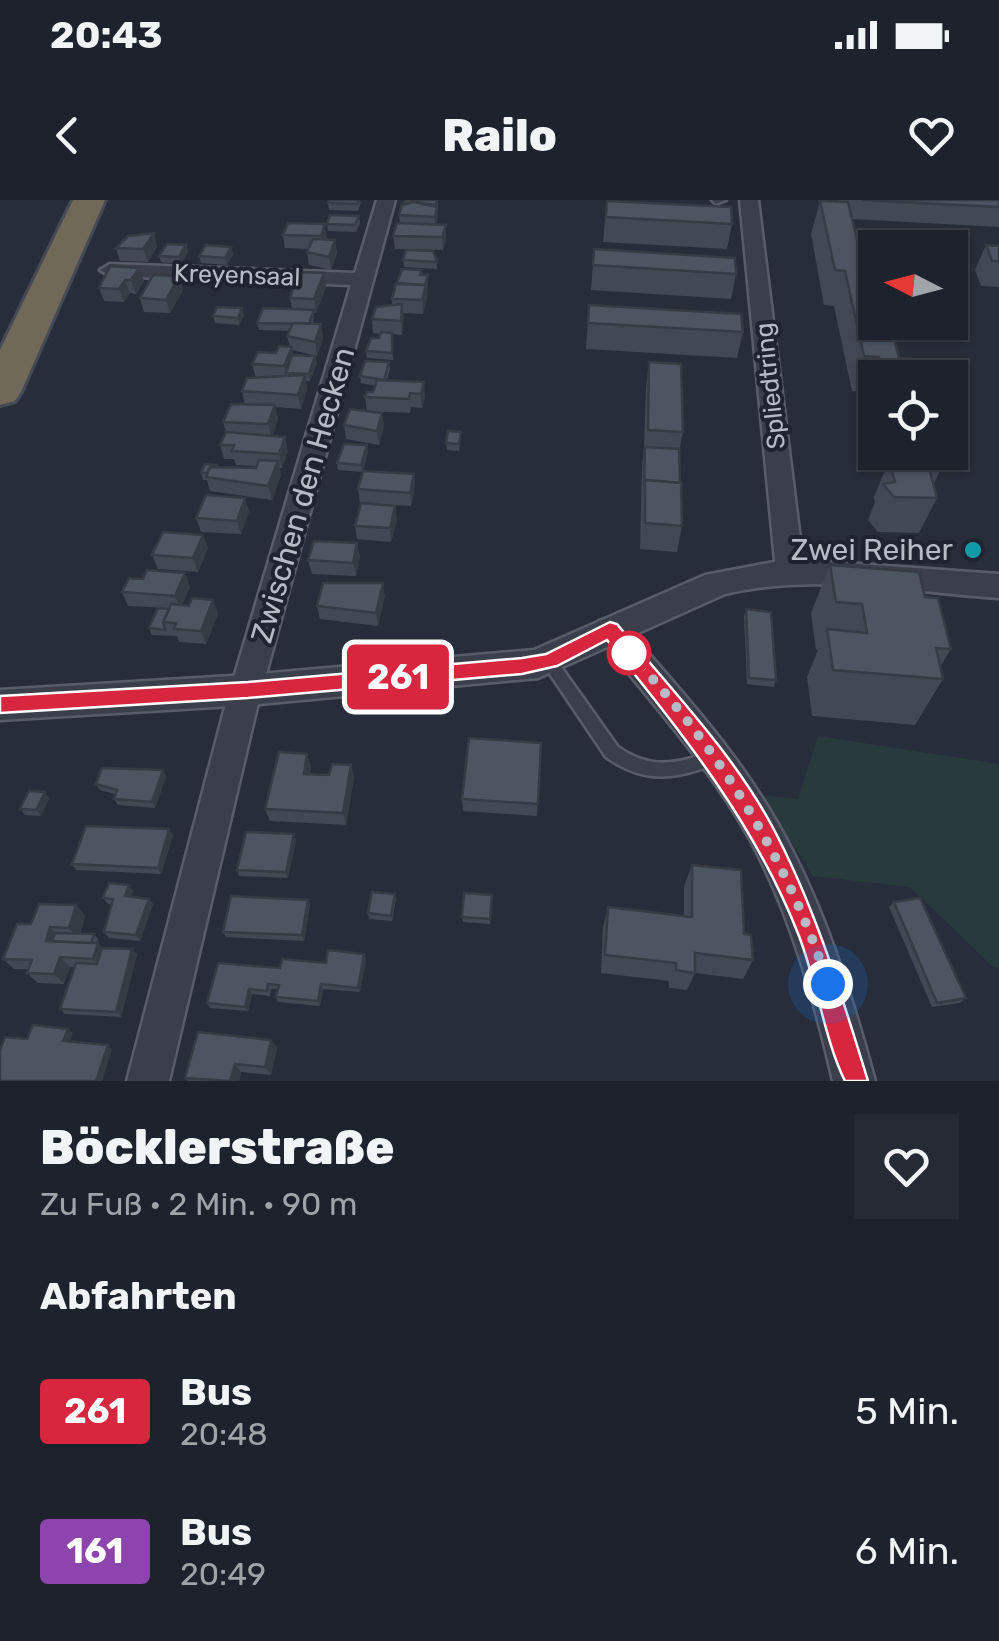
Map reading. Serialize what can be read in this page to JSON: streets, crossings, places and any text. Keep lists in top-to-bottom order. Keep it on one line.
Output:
{"streets":{"street":["Kreyensaal","Spliedtring","Zwischen den Hecken"]},"crossings":[["Kreyensaal","Zwischen den Hecken"]],"places":["Zwei Reiher"],"lines":["bus line 261"],"north":"left","page":{"status":"20:43","header":"Railo","on_map":"261","heading":[["Böcklerstraße","Zu Fuß · 2 Min. · 90 m"],"Abfahrten"],"list":[{"mark":"261","name":"Bus","note":"20:48","value":"5 Min."},{"mark":"161","name":"Bus","note":"20:49","value":"6 Min."}]}}
